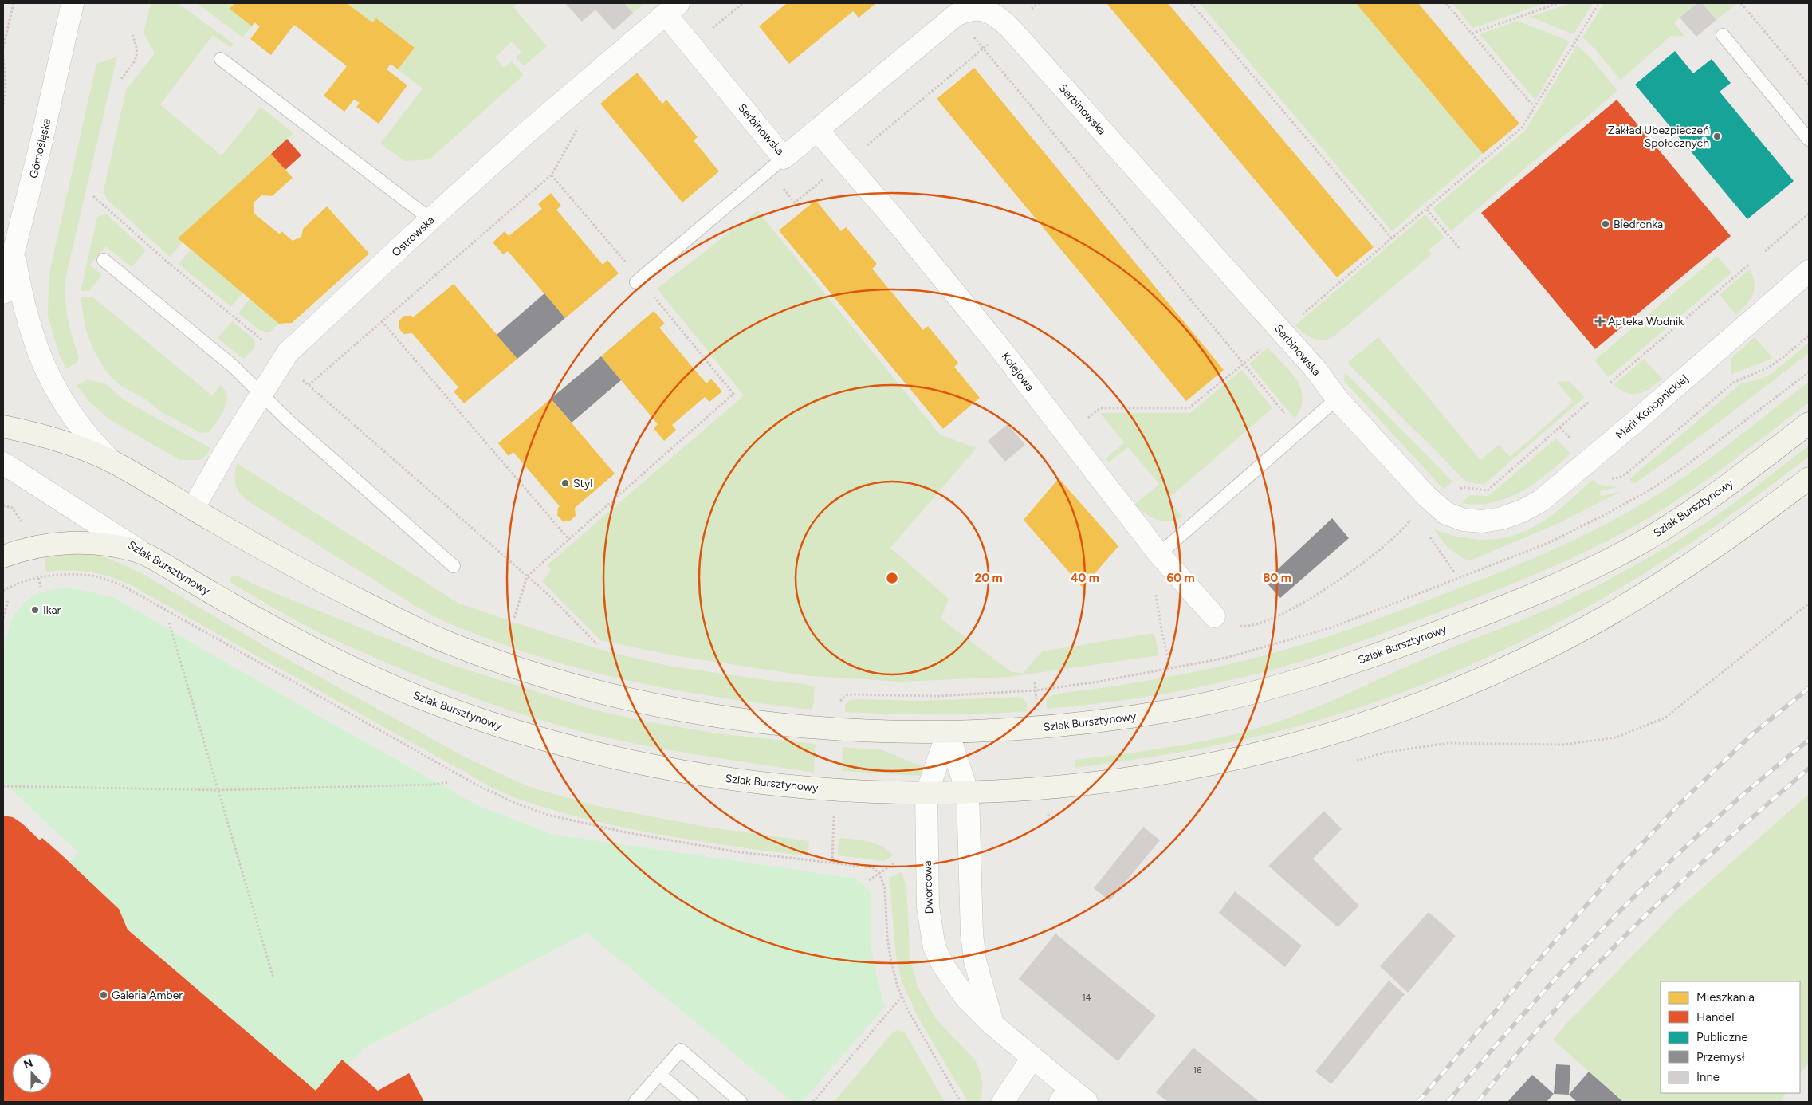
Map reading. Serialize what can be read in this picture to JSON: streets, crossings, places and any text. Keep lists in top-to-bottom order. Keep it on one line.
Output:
{"streets":{"main road":["Szlak Bursztynowy"],"street":["Serbinowska","Górnośląska","Ostrowska","Kolejowa","Marii Konopnickiej","Dworcowa"]},"crossings":[["Serbinowska","Ostrowska"],["Serbinowska","Kolejowa"],["Serbinowska","Marii Konopnickiej"],["Ostrowska","Szlak Bursztynowy"],["Szlak Bursztynowy","Dworcowa"]],"places":{"other":["Zakład Ubezpieczeń Społecznych","Biedronka","Styl","Ikar","Galeria Amber"],"health":["Apteka Wodnik"]},"house_numbers":["14","16"],"legend":["Mieszkania","Handel","Publiczne","Przemysł","Inne"],"north":"top","rings":["20 m","40 m","60 m","80 m"]}
